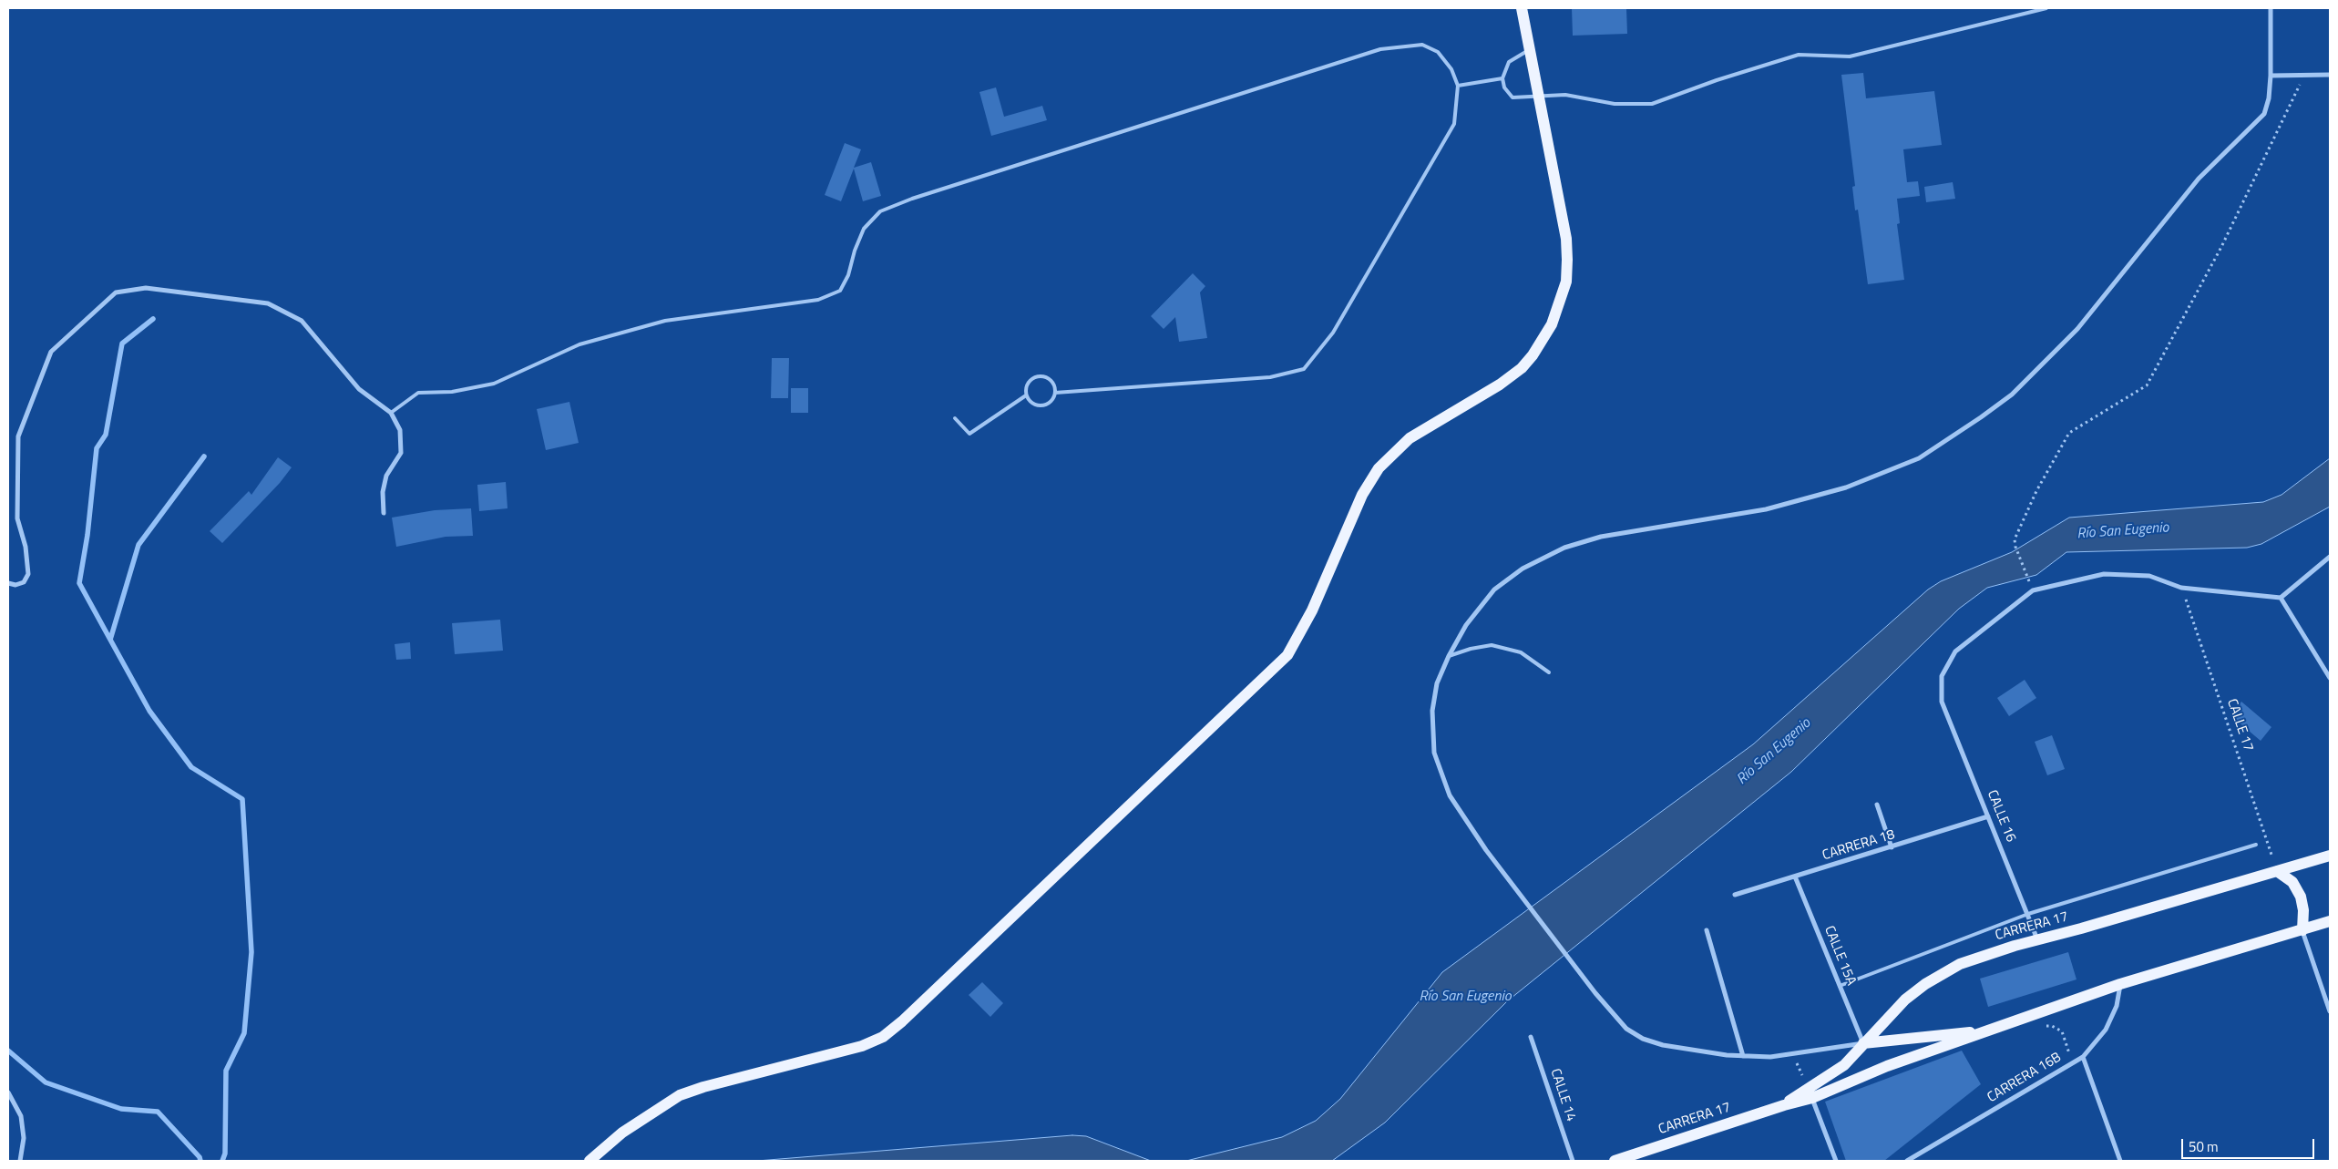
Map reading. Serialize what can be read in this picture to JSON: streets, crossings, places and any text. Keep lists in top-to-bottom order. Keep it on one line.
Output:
{"streets":{"main road":["CARRERA 17"],"street":["CALLE 16","CARRERA 18","CALLE 15A","CARRERA 16B","CALLE 14"],"path":["CALLE 17"]},"crossings":[["CALLE 17","CALLE 16"],["CALLE 17","CARRERA 17"],["CALLE 16","CARRERA 18"],["CALLE 16","CARRERA 17"],["CARRERA 18","CALLE 15A"],["CARRERA 17","CALLE 15A"],["CARRERA 17","CARRERA 16B"]],"water":["Río San Eugenio"],"scale_bar":"50 m"}
